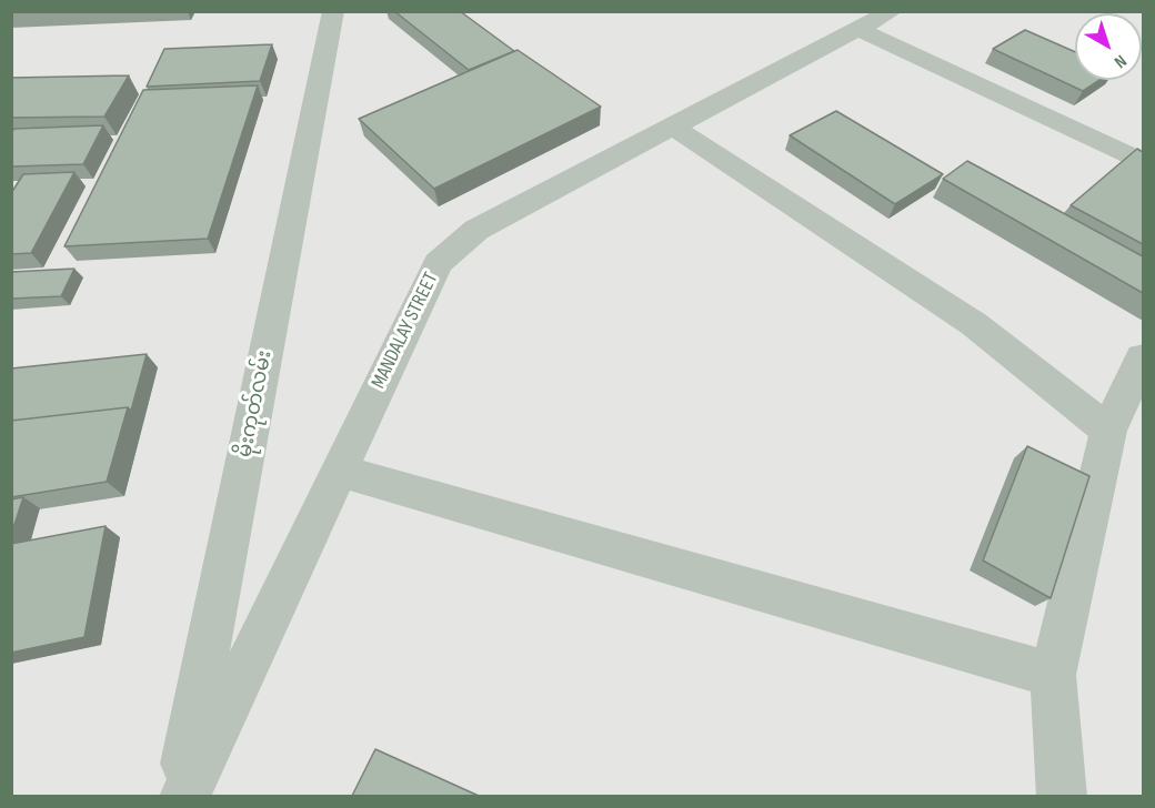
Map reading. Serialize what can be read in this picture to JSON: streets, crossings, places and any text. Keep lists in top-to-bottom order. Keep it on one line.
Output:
{"streets":{"street":["MANDALAY STREET","မိုးကုတ်လမ်း"]},"north":"bottom right"}
